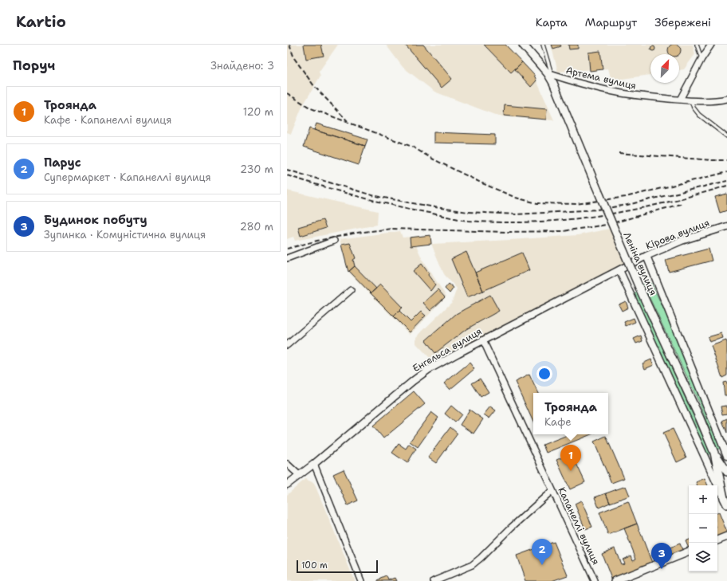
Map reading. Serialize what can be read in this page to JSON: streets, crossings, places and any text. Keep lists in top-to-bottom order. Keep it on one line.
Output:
{"streets":{"main road":["Леніна вулиця"],"street":["Артема вулиця","Кірова вулиця","Енгельса вулиця","Капанеллі вулиця"]},"crossings":[["Артема вулиця","Леніна вулиця"],["Кірова вулиця","Леніна вулиця"],["Кірова вулиця","Енгельса вулиця"],["Леніна вулиця","Енгельса вулиця"],["Енгельса вулиця","Капанеллі вулиця"]],"scale_bar":"100 m","north":"top right","page":{"header":"Kartio","nav":["Карта","Маршрут","Збережені"],"heading":["Поруч","Знайдено: 3"],"list":[{"mark":"1","name":"Троянда","note":"Кафе · Капанеллі вулиця","value":"120 m"},{"mark":"2","name":"Парус","note":"Супермаркет · Капанеллі вулиця","value":"230 m"},{"mark":"3","name":"Будинок побуту","note":"Зупинка · Комуністична вулиця","value":"280 m"}],"popup":["Троянда","Кафе"],"pins":["1","2","3"],"map_buttons":["+","−"],"scale":"100 m"}}
